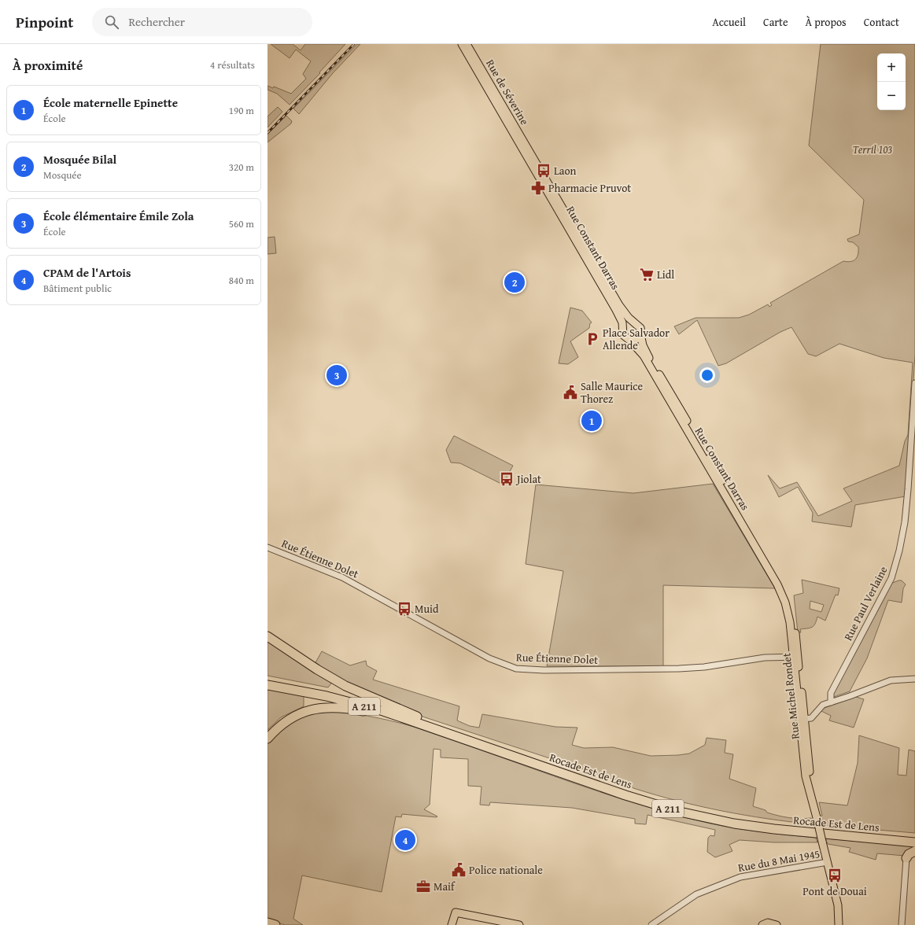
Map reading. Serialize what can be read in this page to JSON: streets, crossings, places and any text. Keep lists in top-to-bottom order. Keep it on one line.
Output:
{"streets":{"highway":["A 211","Rocade Est de Lens"],"main road":["Rue de Séverine","Rue Constant Darras","Rue Michel Rondet"],"street":["Rue Étienne Dolet","Rue Paul Verlaine","Rue du 8 Mai 1945"]},"crossings":[["Rue de Séverine","Rue Constant Darras"],["Rue Constant Darras","Rue Michel Rondet"],["Rue Étienne Dolet","Rue Michel Rondet"],["Rue Michel Rondet","Rue du 8 Mai 1945"]],"parks":["Terril 103"],"places":{"bus stop":["Laon","Jiolat","Muid","Pont de Douai"],"pharmacy":["Pharmacie Pruvot"],"supermarket":["Lidl"],"parking":["Place Salvador Allende"],"public building":["Salle Maurice Thorez","Police nationale"],"office":["Maif"]},"page":{"header":"Pinpoint","search":"Rechercher","nav":["Accueil","Carte","À propos","Contact"],"heading":["À proximité","4 résultats"],"map_buttons":["+","−"],"list":[{"mark":"1","name":"École maternelle Epinette","note":"École","value":"190 m"},{"mark":"2","name":"Mosquée Bilal","note":"Mosquée","value":"320 m"},{"mark":"3","name":"École élémentaire Émile Zola","note":"École","value":"560 m"},{"mark":"4","name":"CPAM de l'Artois","note":"Bâtiment public","value":"840 m"}],"pins":["2","3","1","4"]}}
